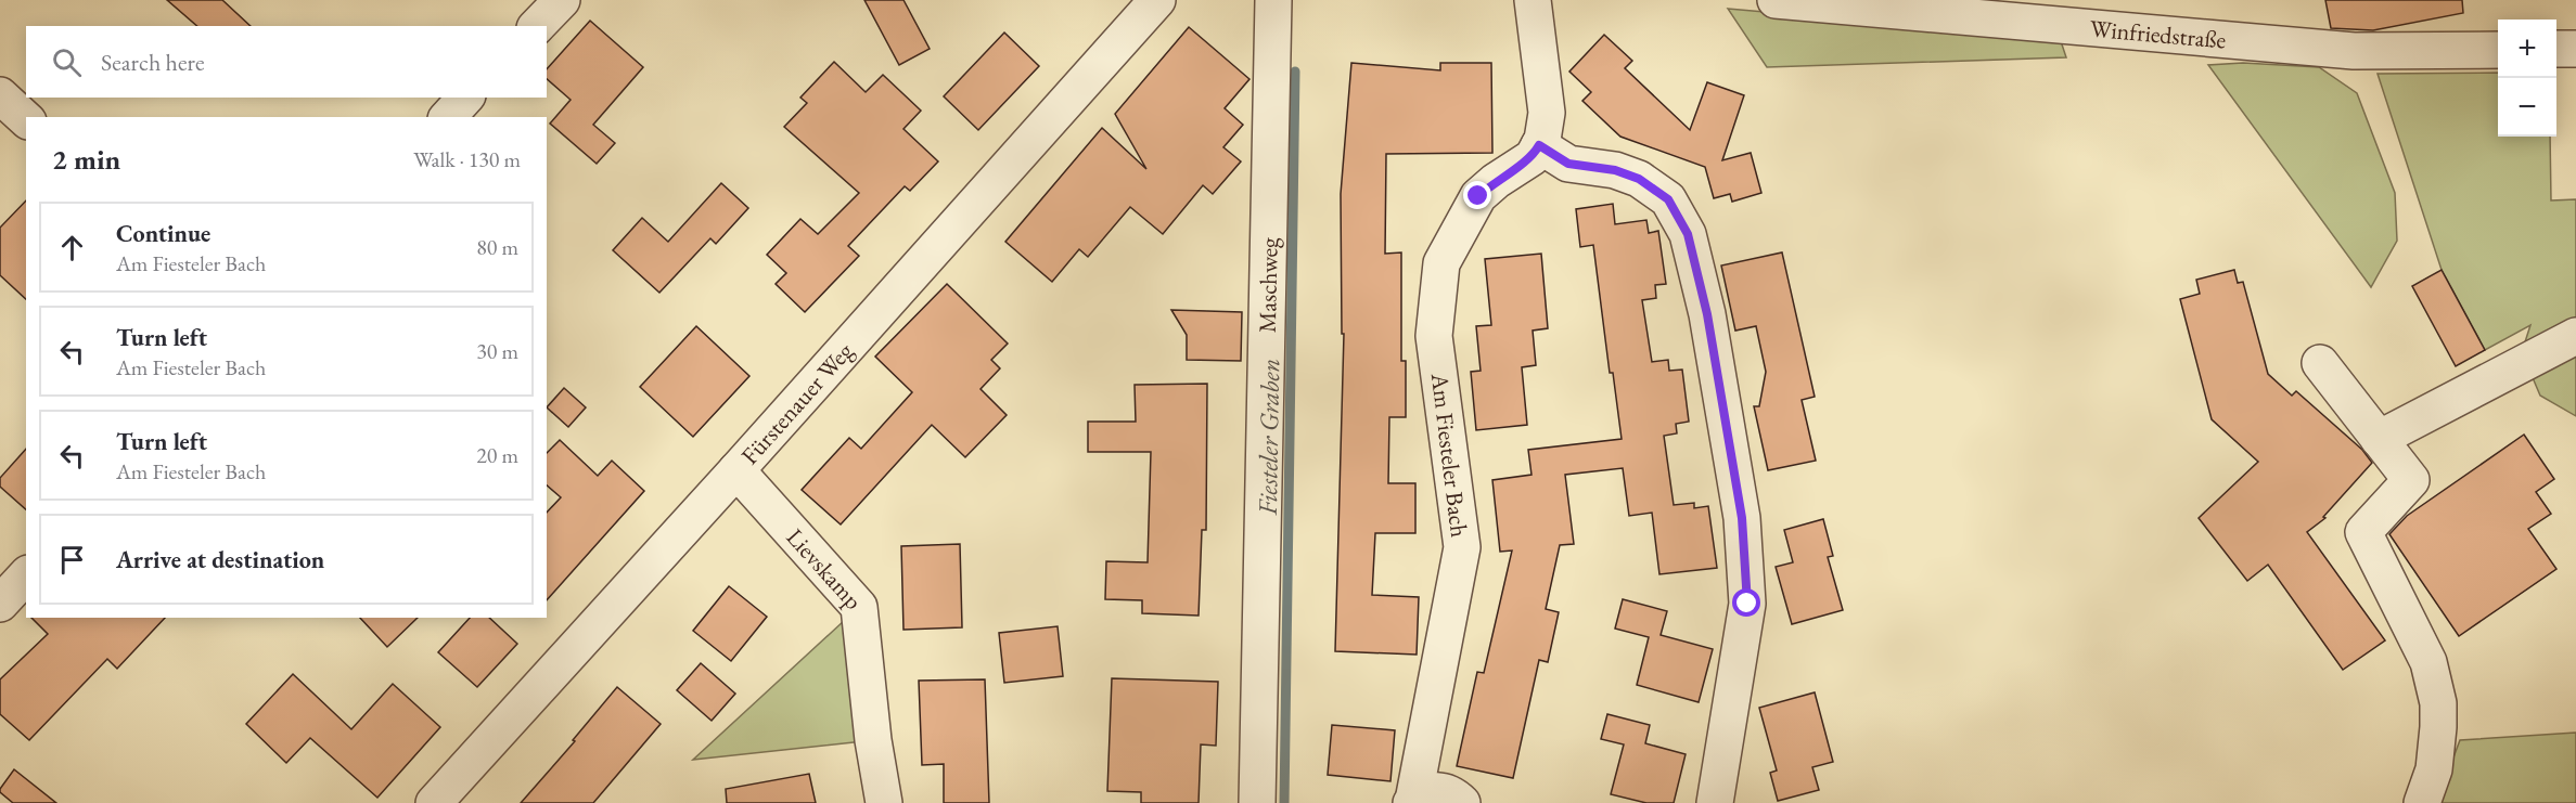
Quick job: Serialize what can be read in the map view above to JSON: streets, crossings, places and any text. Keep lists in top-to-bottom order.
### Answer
{
  "streets": {
    "street": [
      "Winfriedstraße",
      "Maschweg",
      "Fürstenauer Weg",
      "Am Fiesteler Bach",
      "Lievskamp"
    ]
  },
  "crossings": [
    ["Fürstenauer Weg", "Lievskamp"]
  ],
  "water": ["Fiesteler Graben"],
  "page": {
    "map_buttons": ["+", "−"],
    "search": "Search here",
    "heading": ["2 min", "Walk · 130 m"],
    "list": [
      ["Continue", "Am Fiesteler Bach", "80 m"],
      ["Turn left", "Am Fiesteler Bach", "30 m"],
      ["Turn left", "Am Fiesteler Bach", "20 m"],
      "Arrive at destination"
    ]
  }
}
